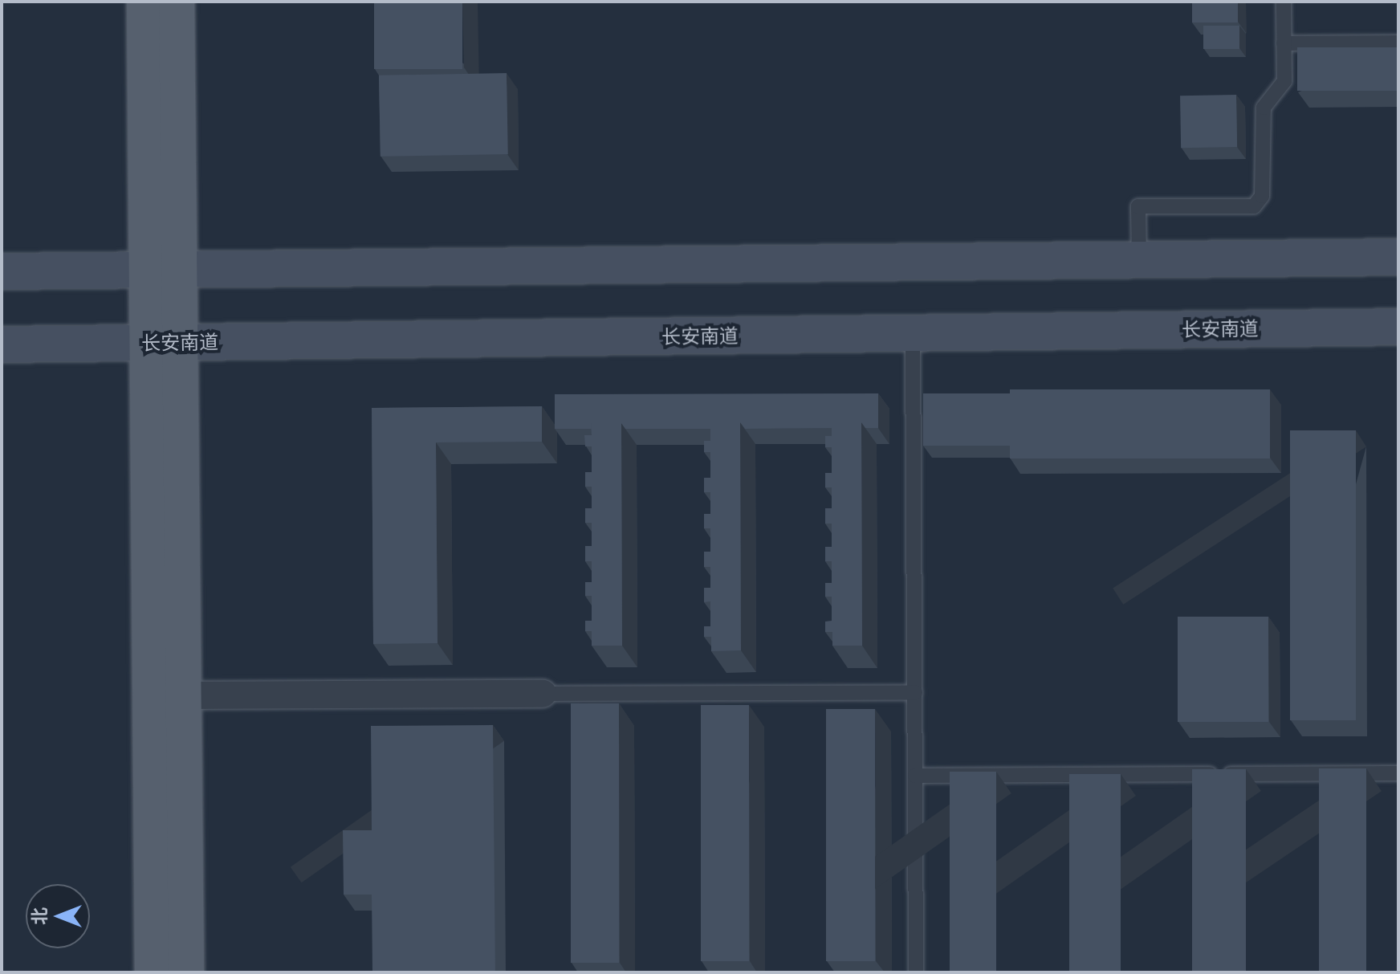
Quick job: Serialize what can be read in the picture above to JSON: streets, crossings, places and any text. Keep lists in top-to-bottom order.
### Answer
{
  "streets": {
    "main road": ["长安南道"]
  },
  "north": "left"
}
